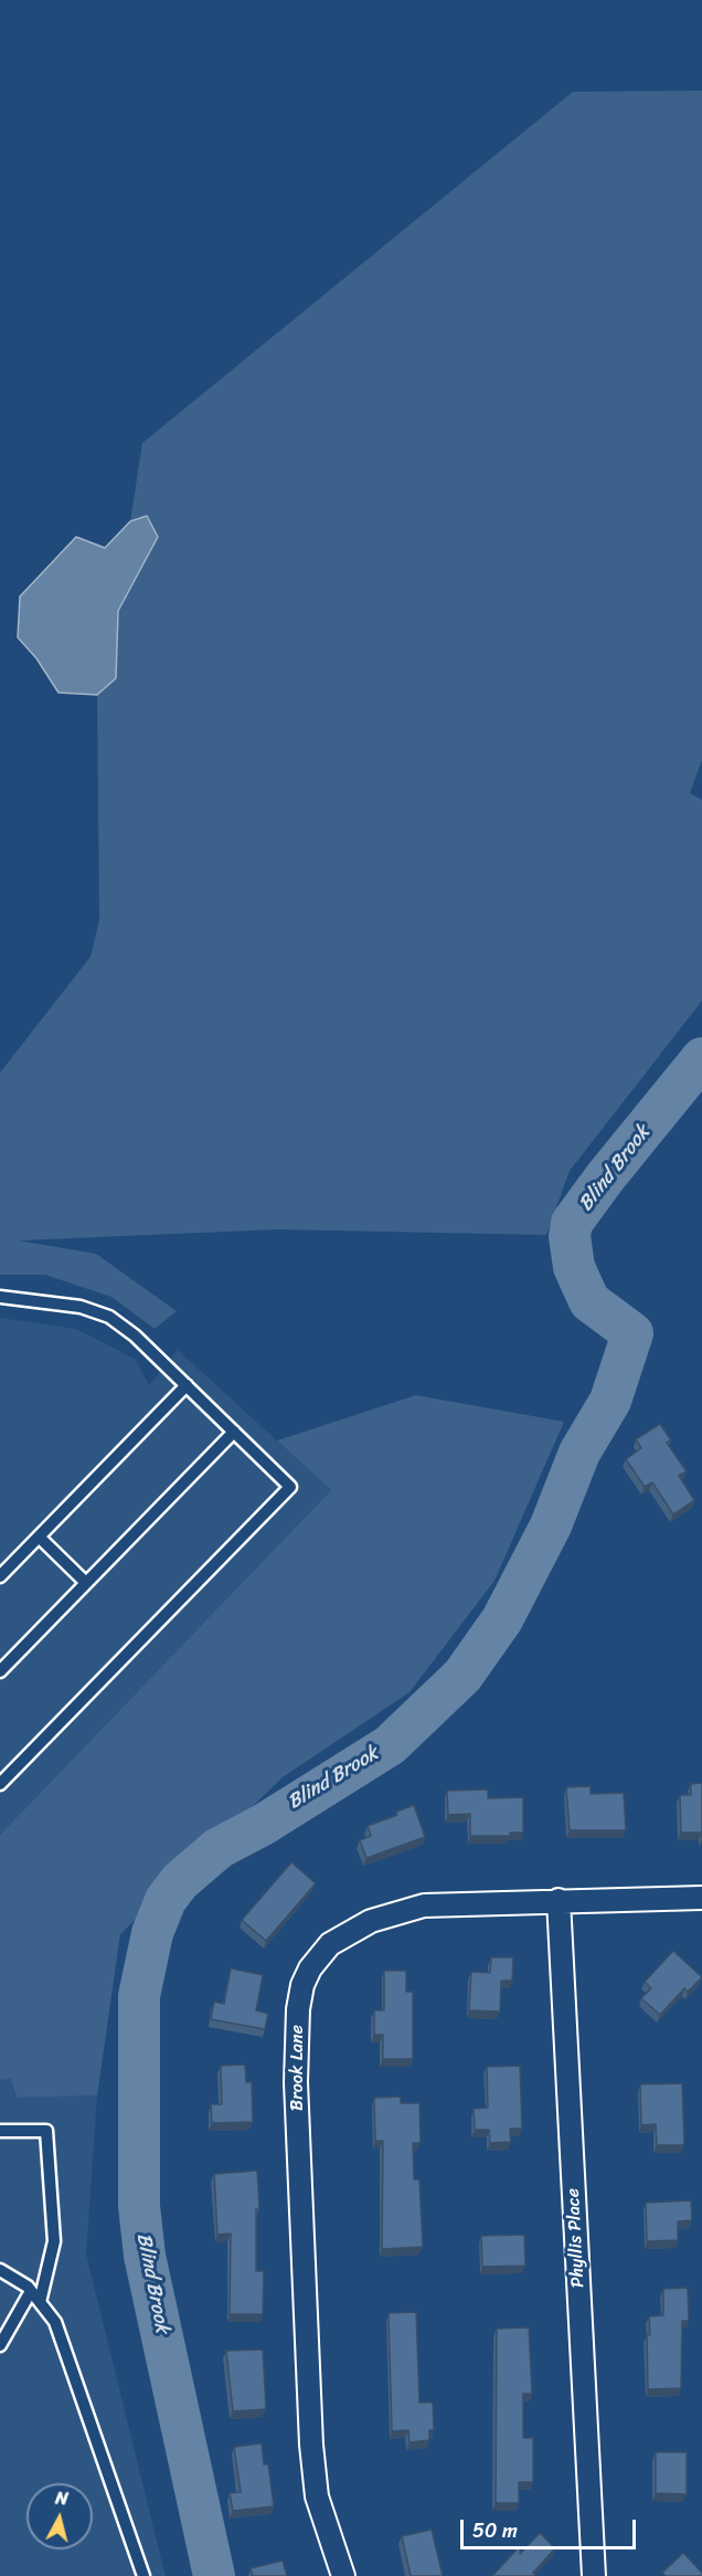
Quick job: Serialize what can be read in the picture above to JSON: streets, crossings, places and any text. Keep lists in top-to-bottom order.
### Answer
{
  "streets": {
    "street": ["Brook Lane", "Phyllis Place"]
  },
  "crossings": [
    ["Brook Lane", "Phyllis Place"]
  ],
  "water": ["Blind Brook"],
  "scale_bar": "50 m",
  "north": "top"
}
